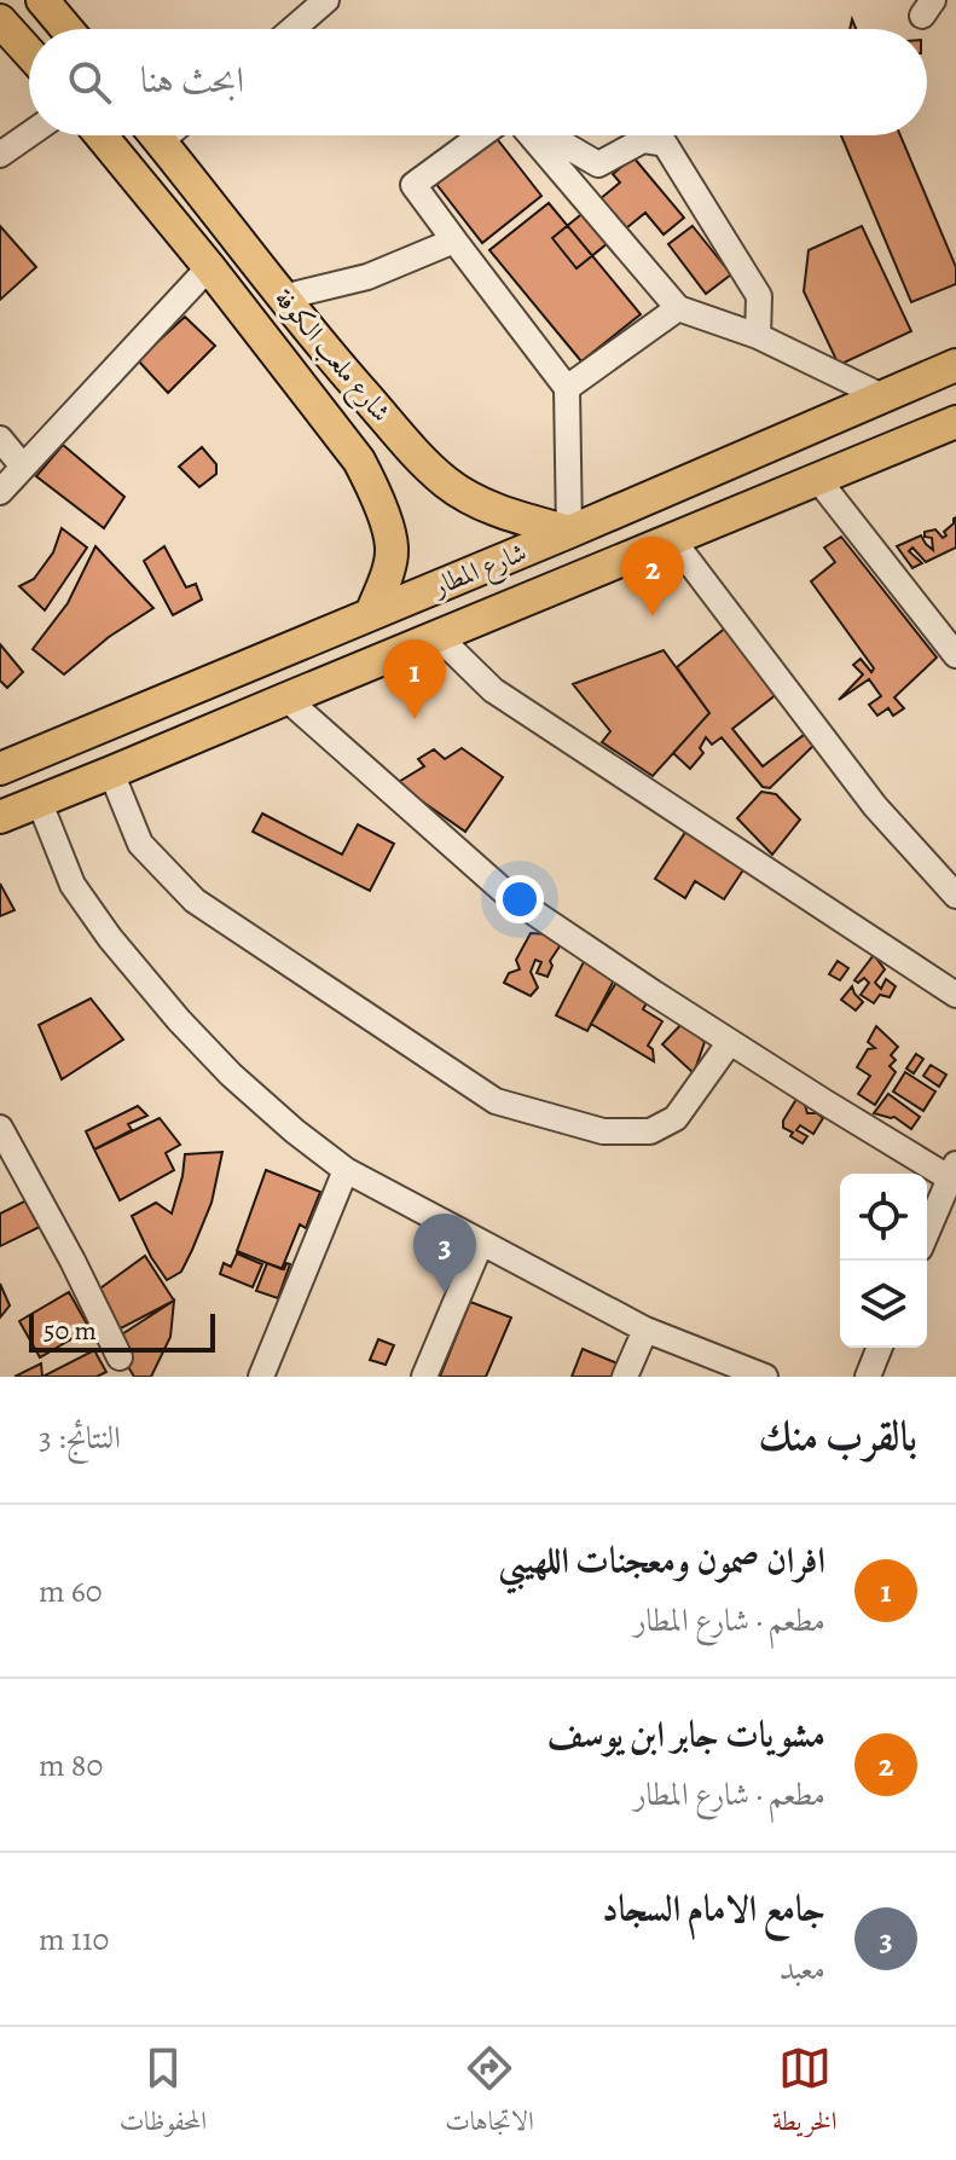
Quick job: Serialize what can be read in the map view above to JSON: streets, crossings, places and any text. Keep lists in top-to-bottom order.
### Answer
{
  "streets": {
    "main road": ["شارع ملعب الكوفة", "شارع المطار"]
  },
  "crossings": [
    ["شارع ملعب الكوفة", "شارع المطار"]
  ],
  "scale_bar": "50 m",
  "page": {
    "search": "ابحث هنا",
    "pins": ["2", "1", "3"],
    "scale": "50 m",
    "heading": ["بالقرب منك", "النتائج: 3"],
    "list": [
      {
        "mark": "1",
        "name": "افران صمون ومعجنات اللهيبي",
        "note": "مطعم · شارع المطار",
        "value": "60 m"
      },
      {
        "mark": "2",
        "name": "مشويات جابر ابن يوسف",
        "note": "مطعم · شارع المطار",
        "value": "80 m"
      },
      {
        "mark": "3",
        "name": "جامع الامام السجاد",
        "note": "معبد",
        "value": "110 m"
      }
    ],
    "nav": ["الخريطة", "الاتجاهات", "المحفوظات"]
  }
}
